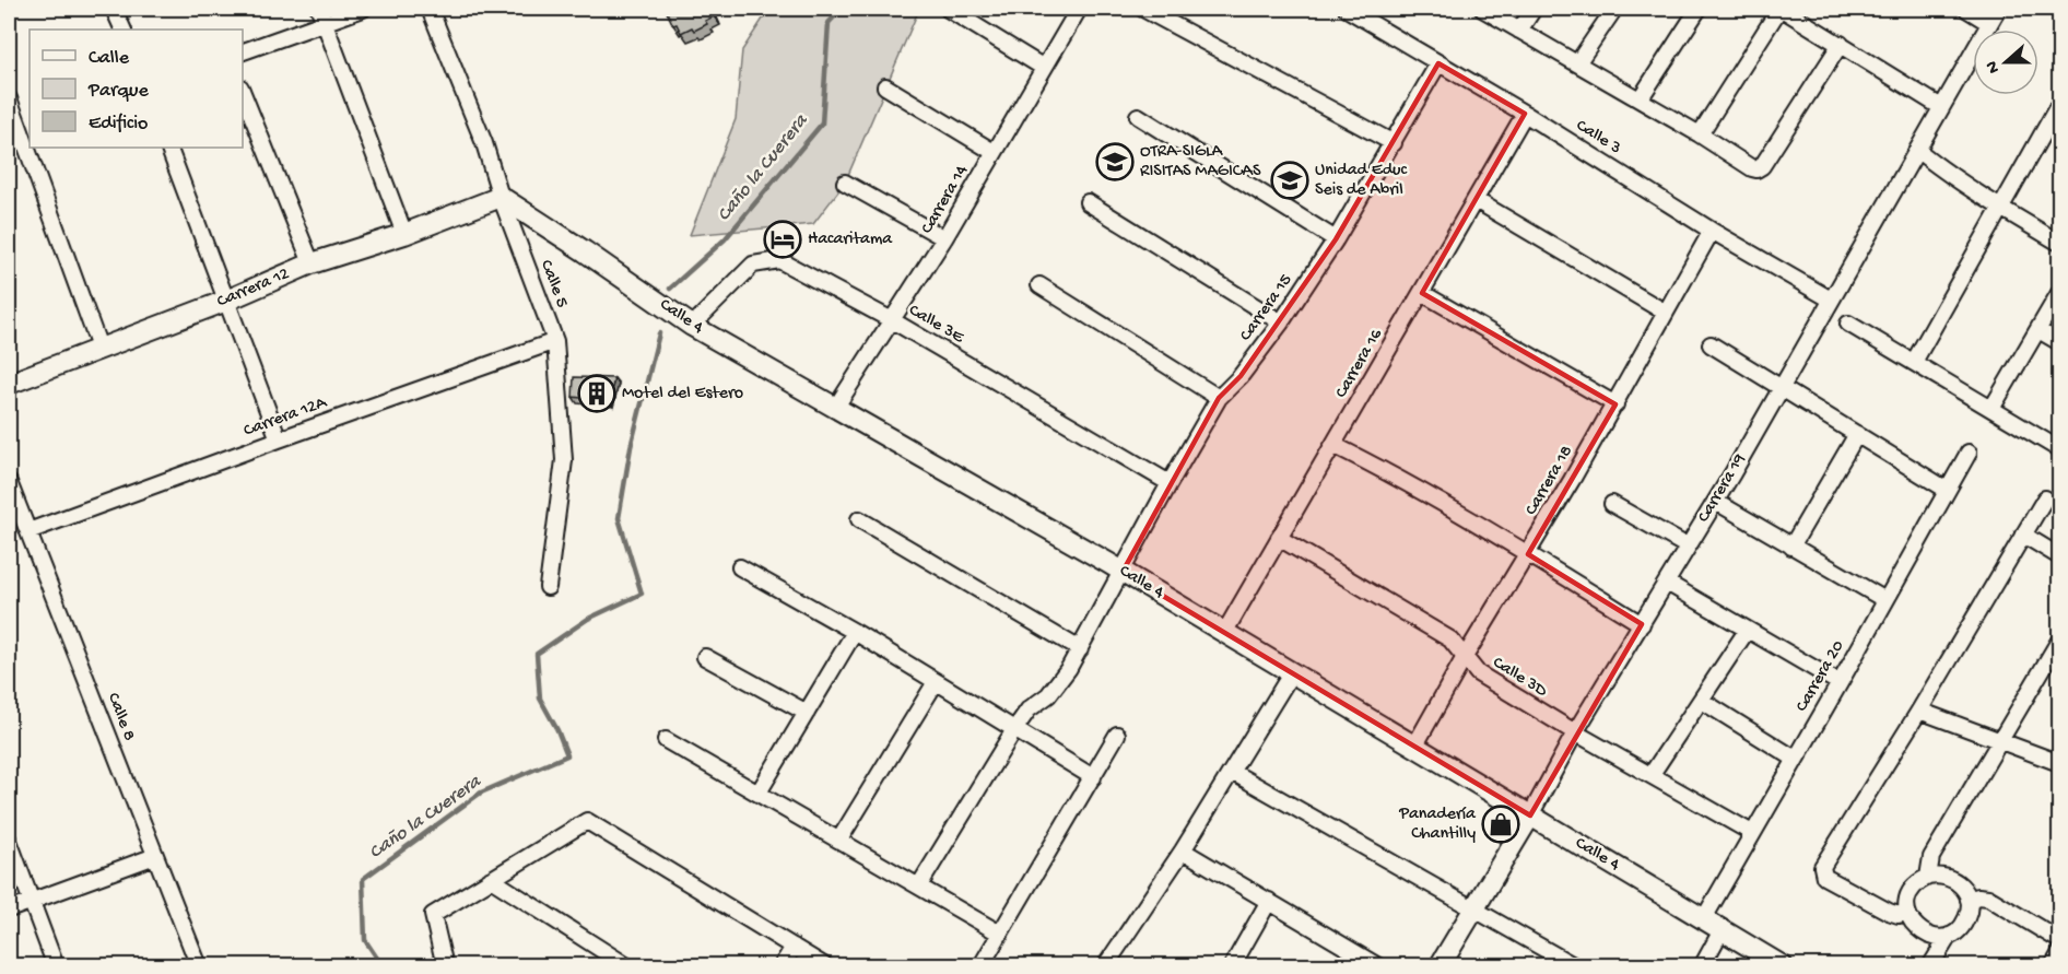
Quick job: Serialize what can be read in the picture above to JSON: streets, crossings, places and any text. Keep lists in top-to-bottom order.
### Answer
{
  "streets": {
    "street": [
      "Calle 3",
      "Carrera 14",
      "Calle 5",
      "Carrera 12",
      "Carrera 15",
      "Calle 4",
      "Calle 3E",
      "Carrera 16",
      "Carrera 12A",
      "Carrera 18",
      "Carrera 19",
      "Carrera 20",
      "Calle 3D",
      "Calle 8"
    ]
  },
  "crossings": [
    ["Calle 3", "Carrera 15"],
    ["Calle 3", "Carrera 16"],
    ["Calle 3", "Carrera 18"],
    ["Calle 3", "Carrera 19"],
    ["Carrera 14", "Calle 4"],
    ["Carrera 14", "Calle 3E"],
    ["Calle 5", "Carrera 12"],
    ["Calle 5", "Calle 4"],
    ["Calle 5", "Carrera 12A"],
    ["Carrera 12", "Calle 4"],
    ["Carrera 15", "Calle 4"],
    ["Carrera 15", "Calle 3E"],
    ["Calle 4", "Calle 3E"],
    ["Calle 4", "Carrera 16"],
    ["Calle 4", "Carrera 18"],
    ["Calle 4", "Carrera 19"],
    ["Calle 4", "Carrera 20"],
    ["Carrera 16", "Calle 3D"],
    ["Carrera 12A", "Calle 8"],
    ["Carrera 18", "Calle 3D"],
    ["Carrera 19", "Calle 3D"],
    ["Carrera 20", "Calle 3D"]
  ],
  "water": ["Caño la Cuerera"],
  "places": {
    "school or university": ["OTRA-SIGLA RISITAS MAGICAS", "Unidad Educ Seis de Abril"],
    "hotel": ["Hacaritama"],
    "building": ["Motel del Estero"],
    "shop": ["Panadería Chantilly"]
  },
  "legend": ["Calle", "Parque", "Edificio"],
  "north": "left"
}
